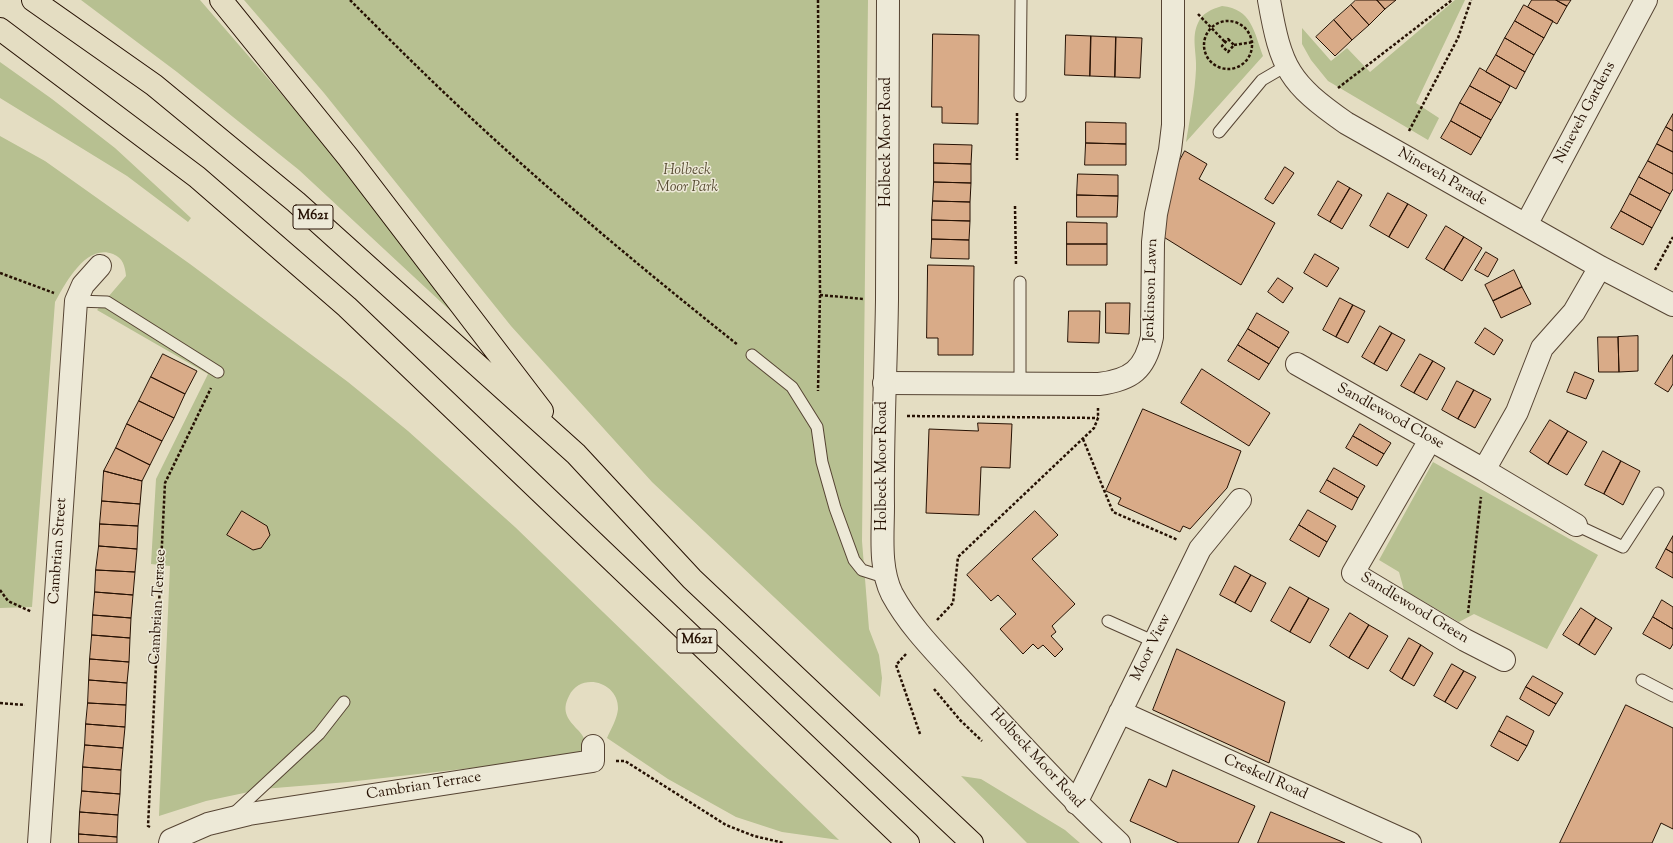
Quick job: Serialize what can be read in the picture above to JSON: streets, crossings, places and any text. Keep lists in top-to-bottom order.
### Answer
{
  "streets": {
    "highway": ["M621"],
    "street": [
      "Nineveh Gardens",
      "Holbeck Moor Road",
      "Nineveh Parade",
      "Jenkinson Lawn",
      "Sandlewood Close",
      "Cambrian Street",
      "Cambrian Terrace",
      "Sandlewood Green",
      "Moor View",
      "Creskell Road"
    ]
  },
  "crossings": [
    ["Nineveh Gardens", "Nineveh Parade"],
    ["Holbeck Moor Road", "Jenkinson Lawn"],
    ["Holbeck Moor Road", "Moor View"],
    ["Sandlewood Close", "Sandlewood Green"],
    ["Moor View", "Creskell Road"]
  ],
  "parks": ["Holbeck Moor Park"]
}
